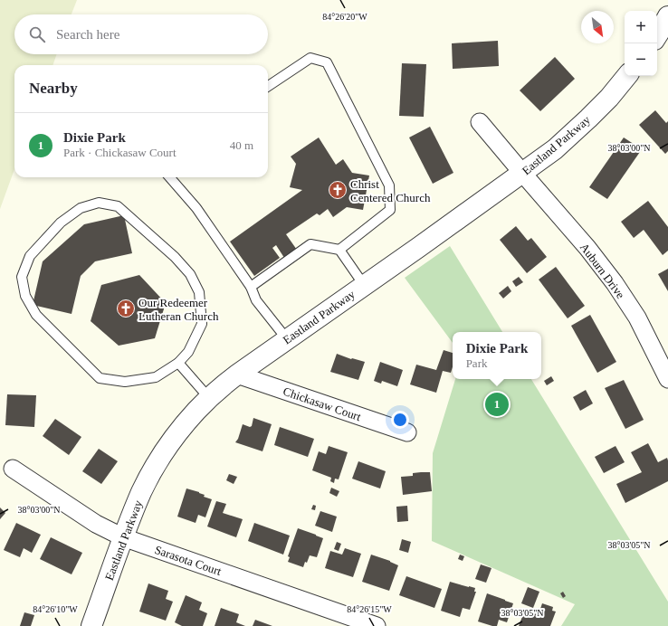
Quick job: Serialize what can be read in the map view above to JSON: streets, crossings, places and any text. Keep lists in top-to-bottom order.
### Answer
{
  "streets": {
    "street": [
      "Eastland Parkway",
      "Auburn Drive",
      "Chickasaw Court",
      "Sarasota Court"
    ]
  },
  "crossings": [
    ["Eastland Parkway", "Auburn Drive"],
    ["Eastland Parkway", "Chickasaw Court"],
    ["Eastland Parkway", "Sarasota Court"]
  ],
  "places": {
    "church": ["Christ Centered Church", "Our Redeemer Lutheran Church"]
  },
  "north": "bottom right",
  "page": {
    "map_buttons": ["+", "−"],
    "search": "Search here",
    "heading": "Nearby",
    "list": [
      {
        "mark": "1",
        "name": "Dixie Park",
        "note": "Park · Chickasaw Court",
        "value": "40 m"
      }
    ],
    "popup": ["Dixie Park", "Park"],
    "pins": "1"
  },
  "coordinates": [
    "84°26'20\"W",
    "38°03'00\"N",
    "38°03'05\"N",
    "84°26'10\"W",
    "84°26'15\"W"
  ]
}
